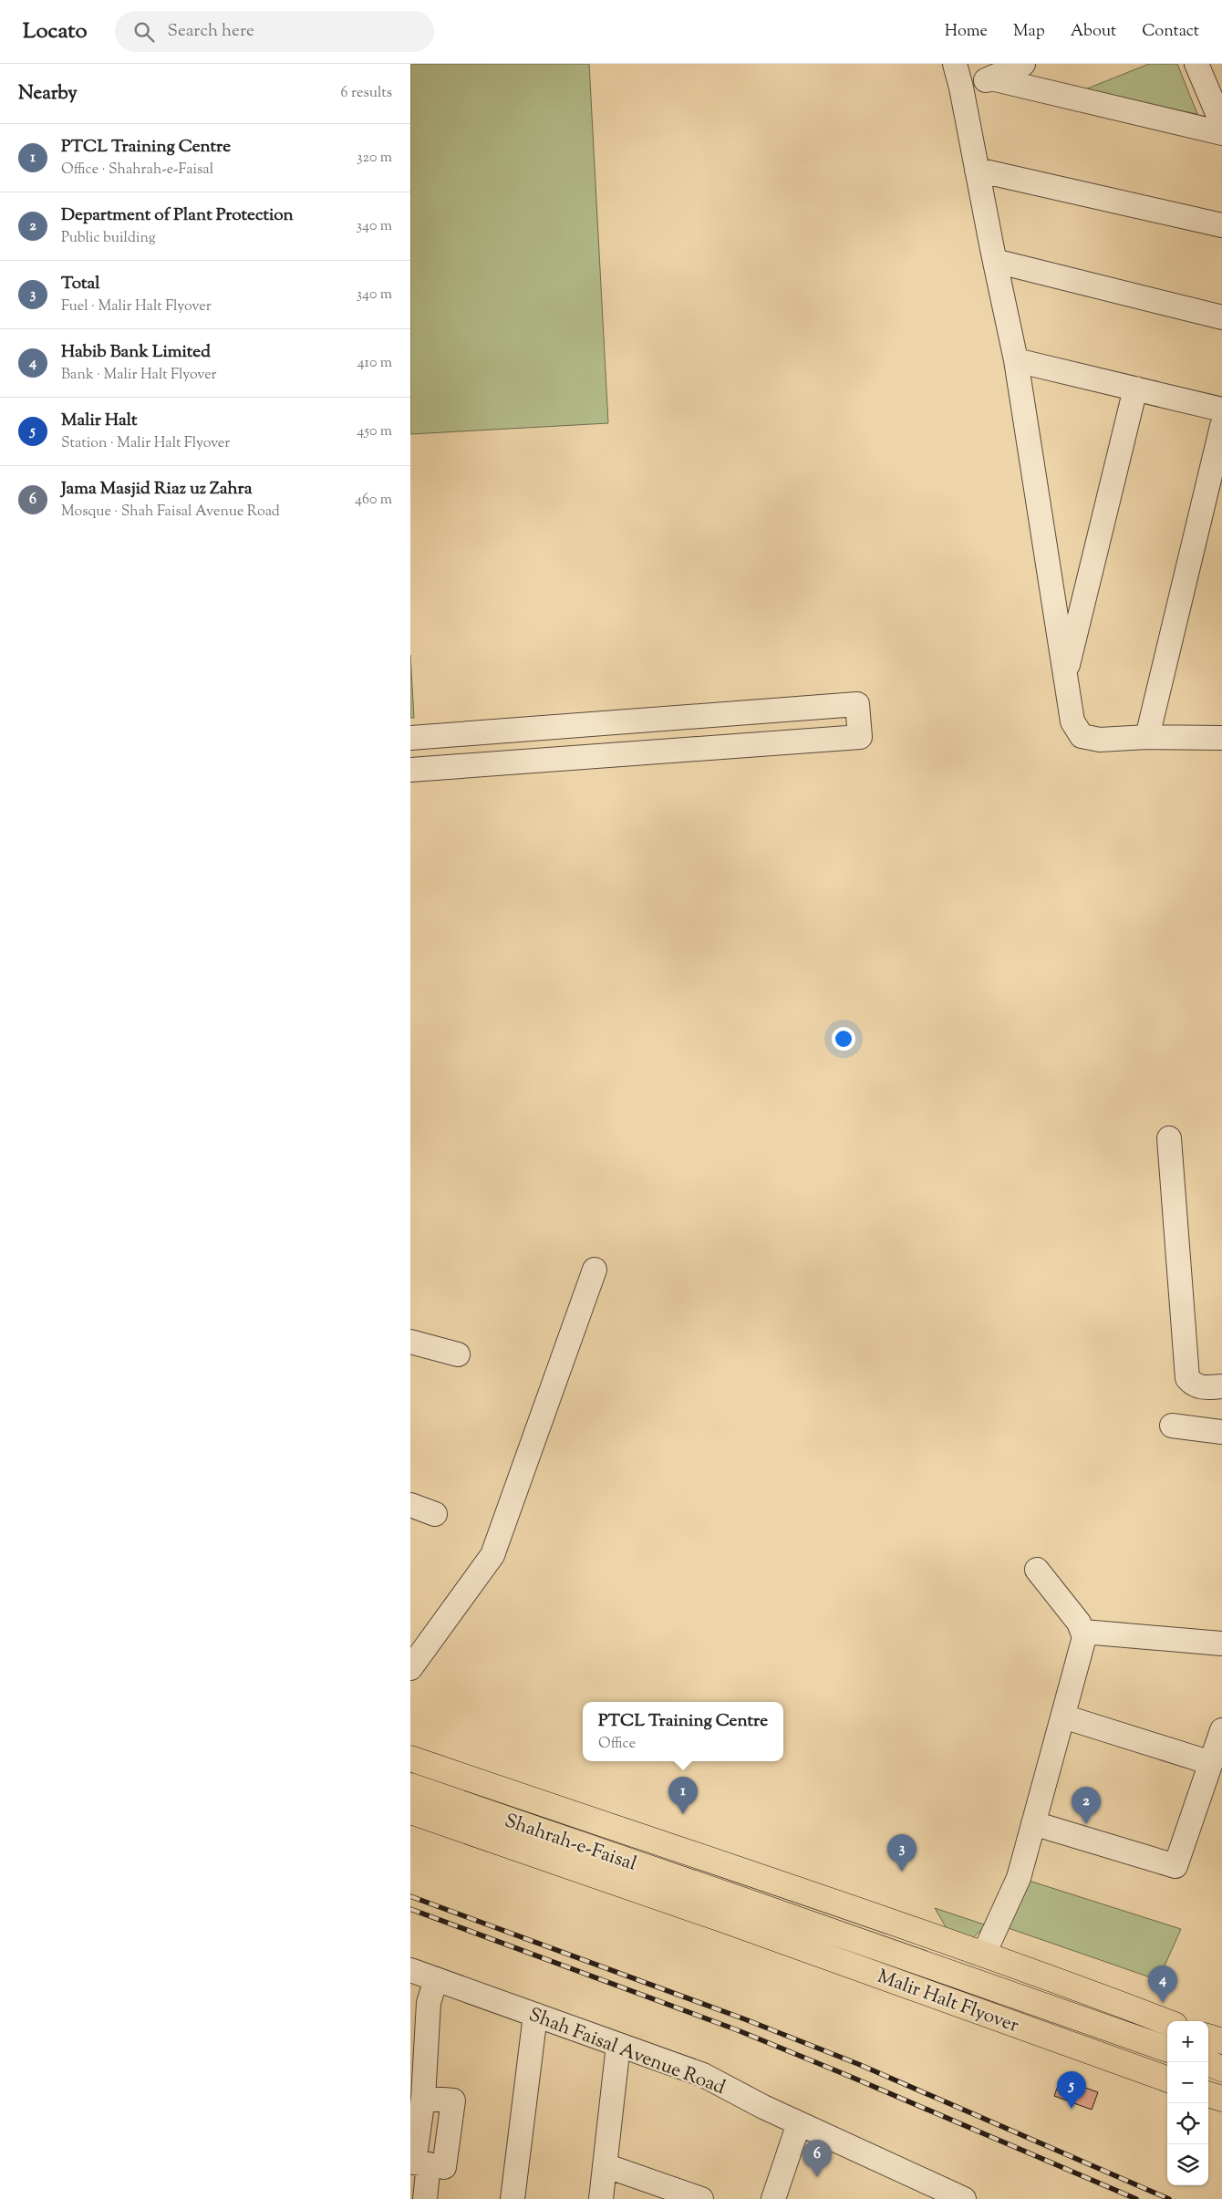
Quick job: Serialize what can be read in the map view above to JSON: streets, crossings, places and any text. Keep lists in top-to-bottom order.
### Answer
{
  "streets": {
    "highway": ["Shahrah-e-Faisal", "Malir Halt Flyover"],
    "street": ["Shah Faisal Avenue Road"]
  },
  "crossings": [
    ["Shahrah-e-Faisal", "Malir Halt Flyover"]
  ],
  "page": {
    "header": "Locato",
    "search": "Search here",
    "nav": [
      "Home",
      "Map",
      "About",
      "Contact"
    ],
    "heading": ["Nearby", "6 results"],
    "list": [
      {
        "mark": "1",
        "name": "PTCL Training Centre",
        "note": "Office · Shahrah-e-Faisal",
        "value": "320 m"
      },
      {
        "mark": "2",
        "name": "Department of Plant Protection",
        "note": "Public building",
        "value": "340 m"
      },
      {
        "mark": "3",
        "name": "Total",
        "note": "Fuel · Malir Halt Flyover",
        "value": "340 m"
      },
      {
        "mark": "4",
        "name": "Habib Bank Limited",
        "note": "Bank · Malir Halt Flyover",
        "value": "410 m"
      },
      {
        "mark": "5",
        "name": "Malir Halt",
        "note": "Station · Malir Halt Flyover",
        "value": "450 m"
      },
      {
        "mark": "6",
        "name": "Jama Masjid Riaz uz Zahra",
        "note": "Mosque · Shah Faisal Avenue Road",
        "value": "460 m"
      }
    ],
    "popup": ["PTCL Training Centre", "Office"],
    "pins": [
      "1",
      "2",
      "3",
      "4",
      "5",
      "6"
    ],
    "map_buttons": ["+", "−"]
  }
}
